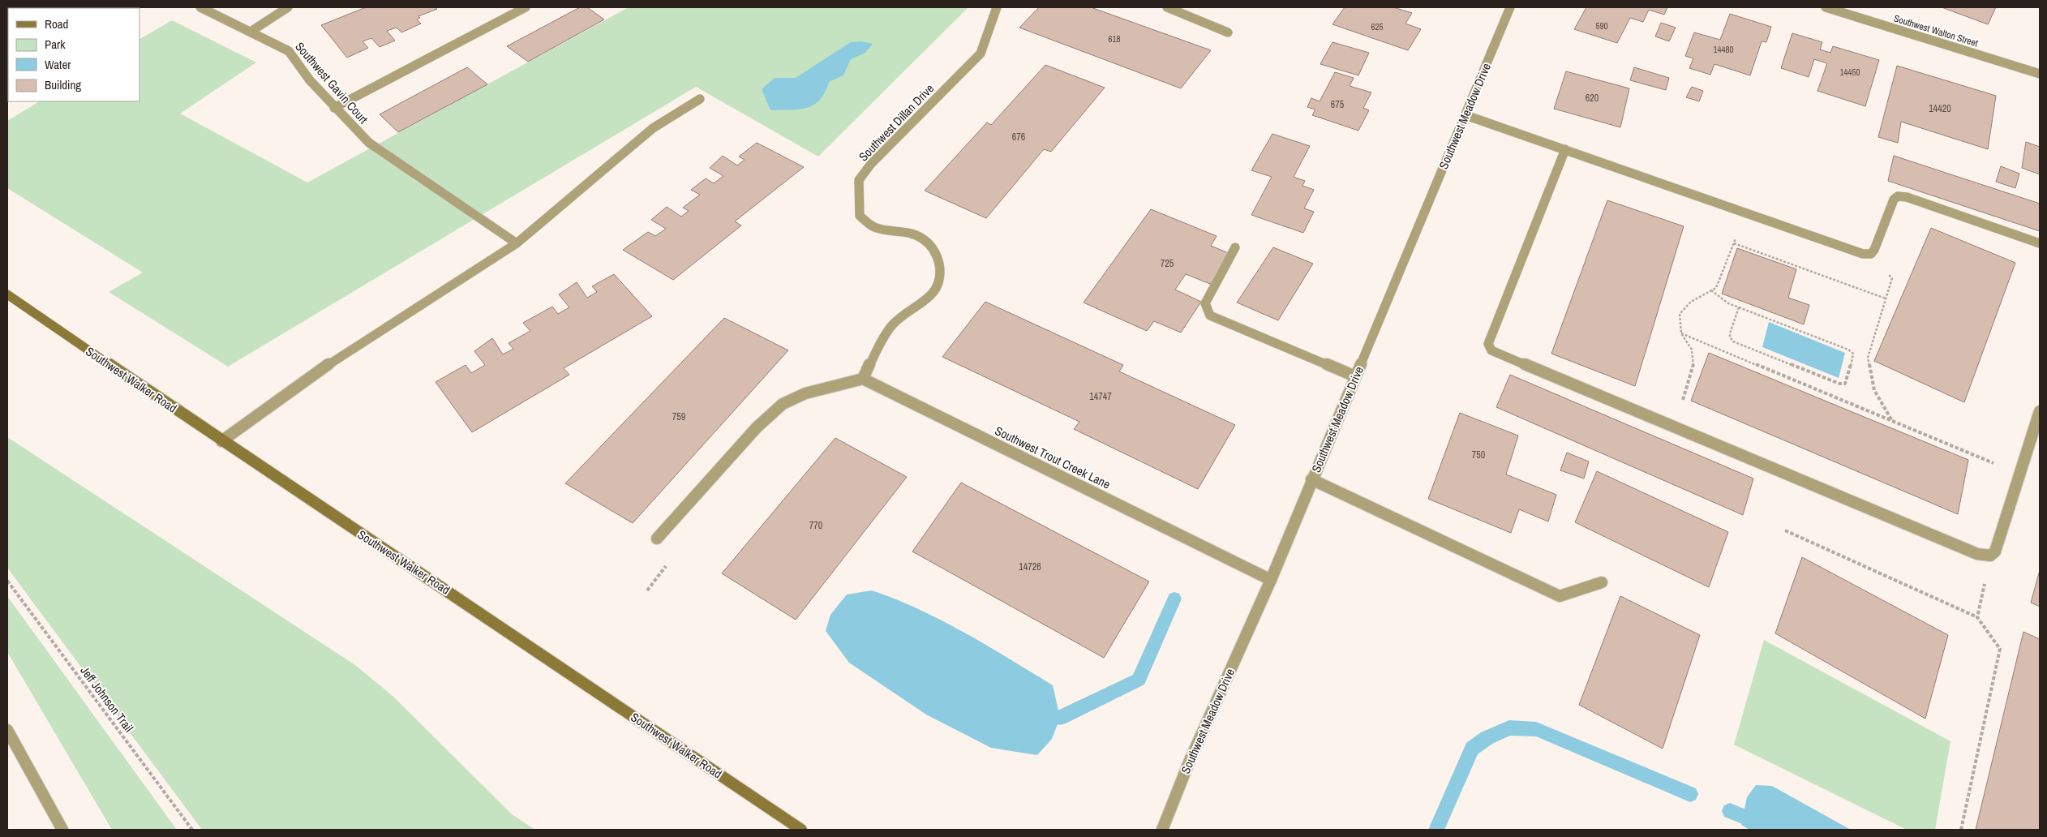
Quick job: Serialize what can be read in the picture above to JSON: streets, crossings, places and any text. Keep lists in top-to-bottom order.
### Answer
{
  "streets": {
    "main road": ["Southwest Walker Road"],
    "street": [
      "Southwest Walton Street",
      "Southwest Gavin Court",
      "Southwest Meadow Drive",
      "Southwest Dillan Drive",
      "Southwest Trout Creek Lane"
    ],
    "path": ["Jeff Johnson Trail"]
  },
  "crossings": [
    ["Southwest Meadow Drive", "Southwest Trout Creek Lane"],
    ["Southwest Dillan Drive", "Southwest Trout Creek Lane"]
  ],
  "house_numbers": [
    "590",
    "625",
    "618",
    "14480",
    "14450",
    "620",
    "675",
    "14420",
    "676",
    "725",
    "14747",
    "759",
    "750",
    "770",
    "14726"
  ],
  "legend": [
    "Road",
    "Park",
    "Water",
    "Building"
  ]
}
